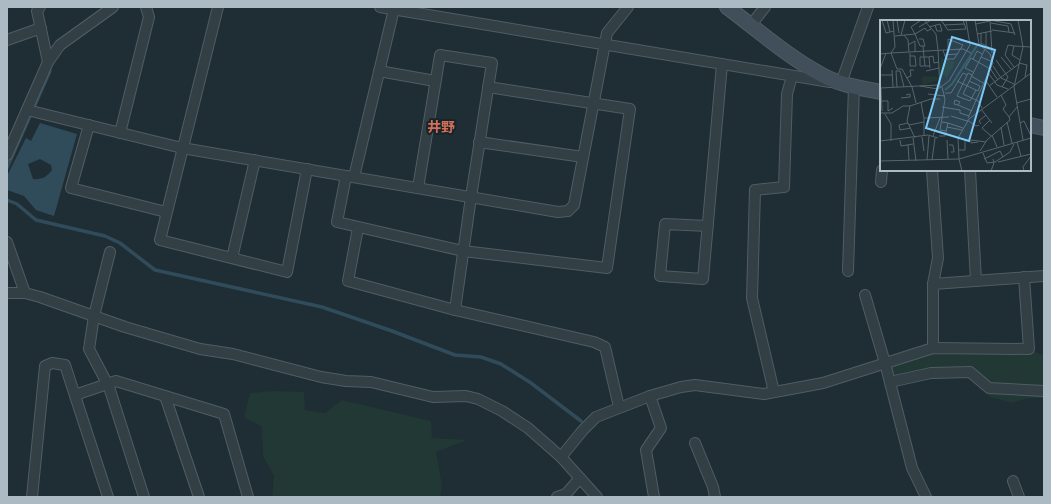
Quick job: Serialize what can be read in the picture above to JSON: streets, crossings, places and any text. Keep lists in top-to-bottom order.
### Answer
{
  "districts": ["井野"]
}
